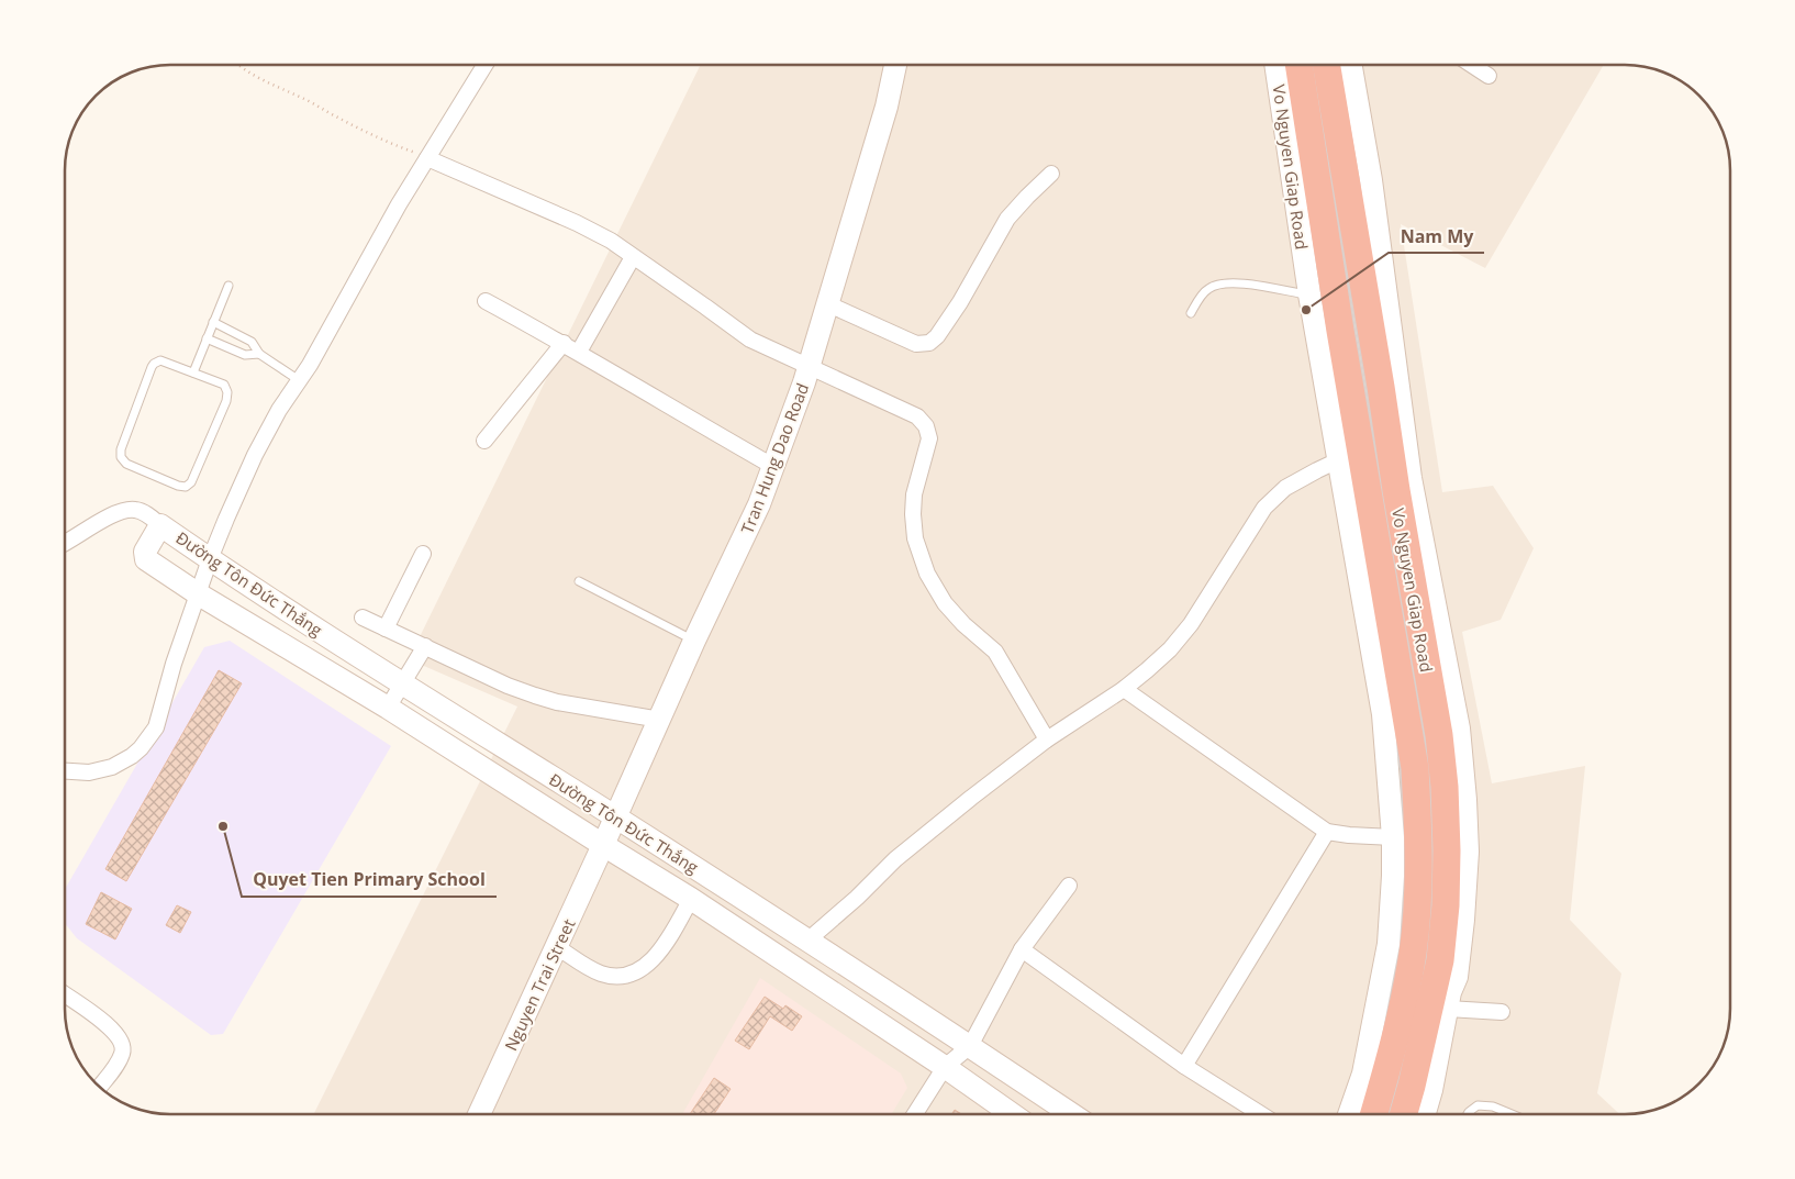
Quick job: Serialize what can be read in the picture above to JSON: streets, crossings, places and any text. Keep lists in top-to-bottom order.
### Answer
{
  "streets": {
    "highway": ["Vo Nguyen Giap Road"],
    "street": ["Tran Hung Dao Road", "Đường Tôn Đức Thắng", "Nguyen Trai Street"]
  },
  "crossings": [
    ["Tran Hung Dao Road", "Đường Tôn Đức Thắng"],
    ["Tran Hung Dao Road", "Nguyen Trai Street"],
    ["Đường Tôn Đức Thắng", "Nguyen Trai Street"]
  ],
  "places": ["Nam My", "Quyet Tien Primary School"]
}
